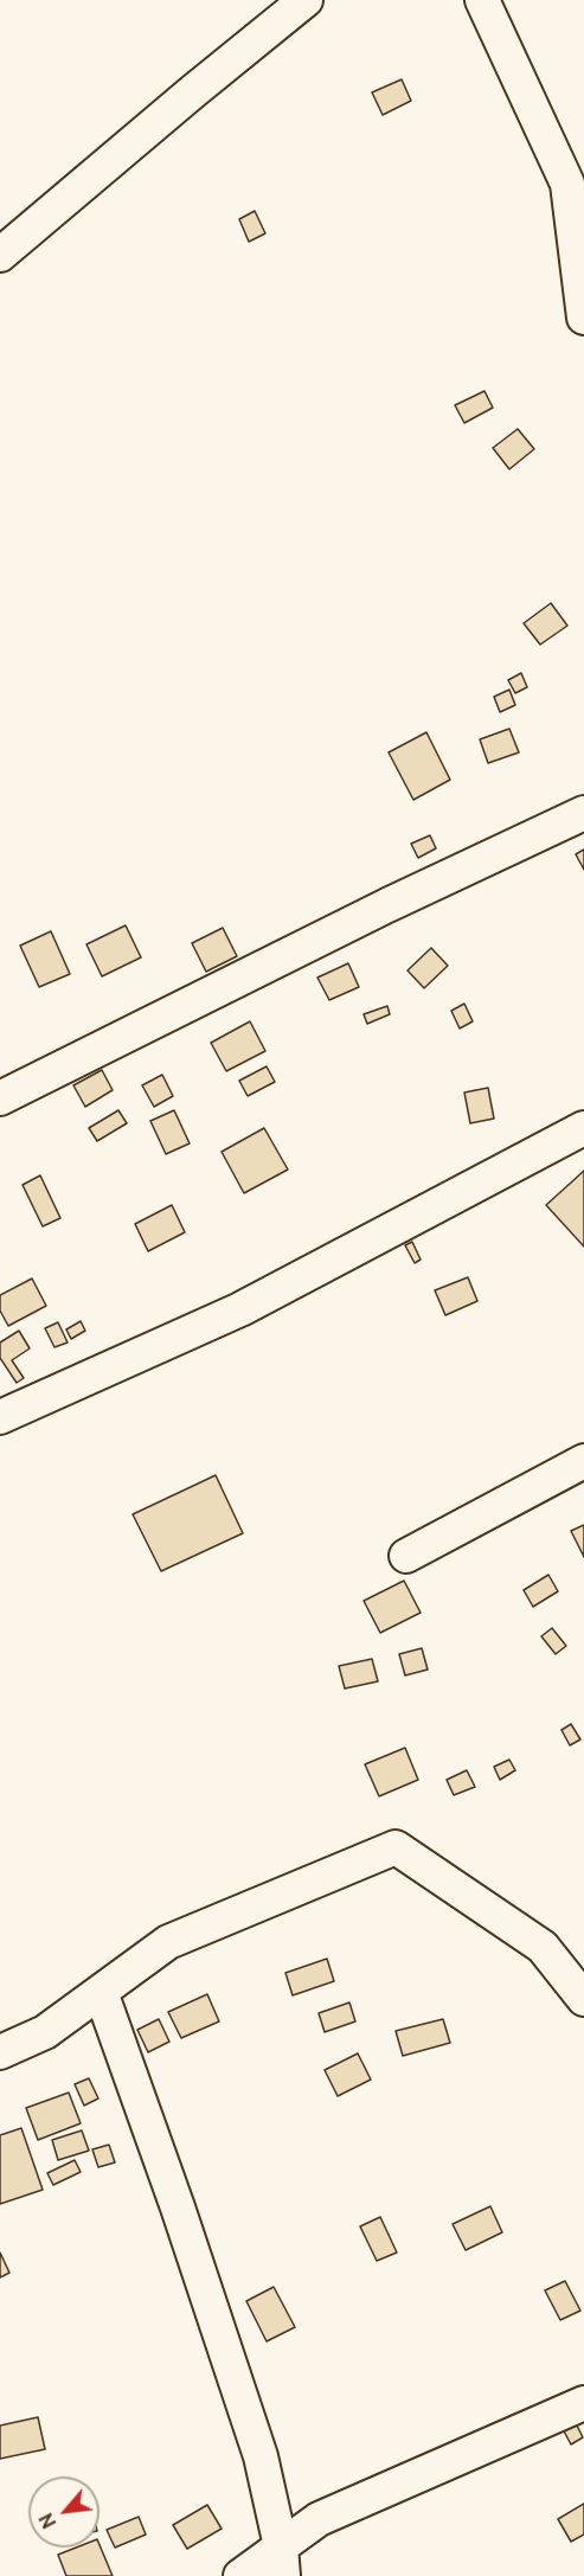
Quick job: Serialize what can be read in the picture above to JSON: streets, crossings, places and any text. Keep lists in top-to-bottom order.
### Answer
{
  "north": "bottom left"
}
